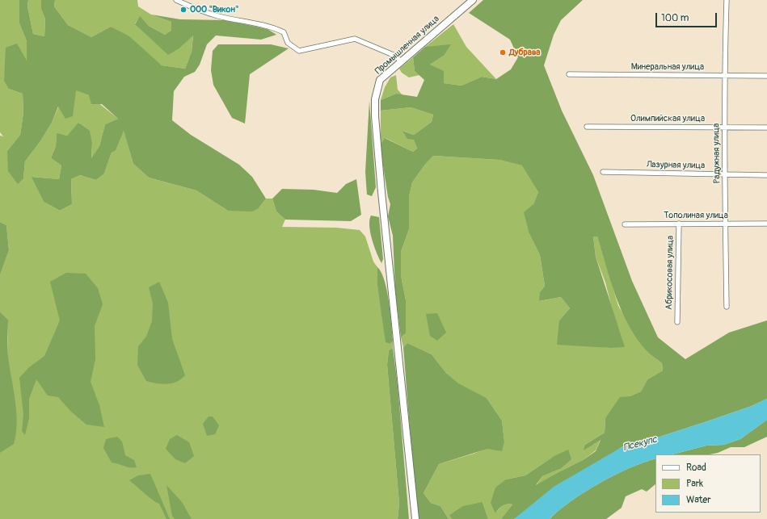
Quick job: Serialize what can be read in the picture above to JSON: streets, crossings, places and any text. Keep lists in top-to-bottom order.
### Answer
{
  "streets": {
    "main road": ["Промышленная улица"],
    "street": [
      "Минеральная улица",
      "Олимпийская улица",
      "Радужная улица",
      "Лазурная улица",
      "Тополиная улица",
      "Абрикосовая улица"
    ]
  },
  "crossings": [
    ["Минеральная улица", "Радужная улица"],
    ["Олимпийская улица", "Радужная улица"],
    ["Радужная улица", "Лазурная улица"],
    ["Радужная улица", "Тополиная улица"],
    ["Тополиная улица", "Абрикосовая улица"]
  ],
  "water": ["Псекупс"],
  "places": ["ООО \"Викон\"", "Дубрава"],
  "legend": ["Road", "Park", "Water"],
  "scale_bar": "100 m"
}
